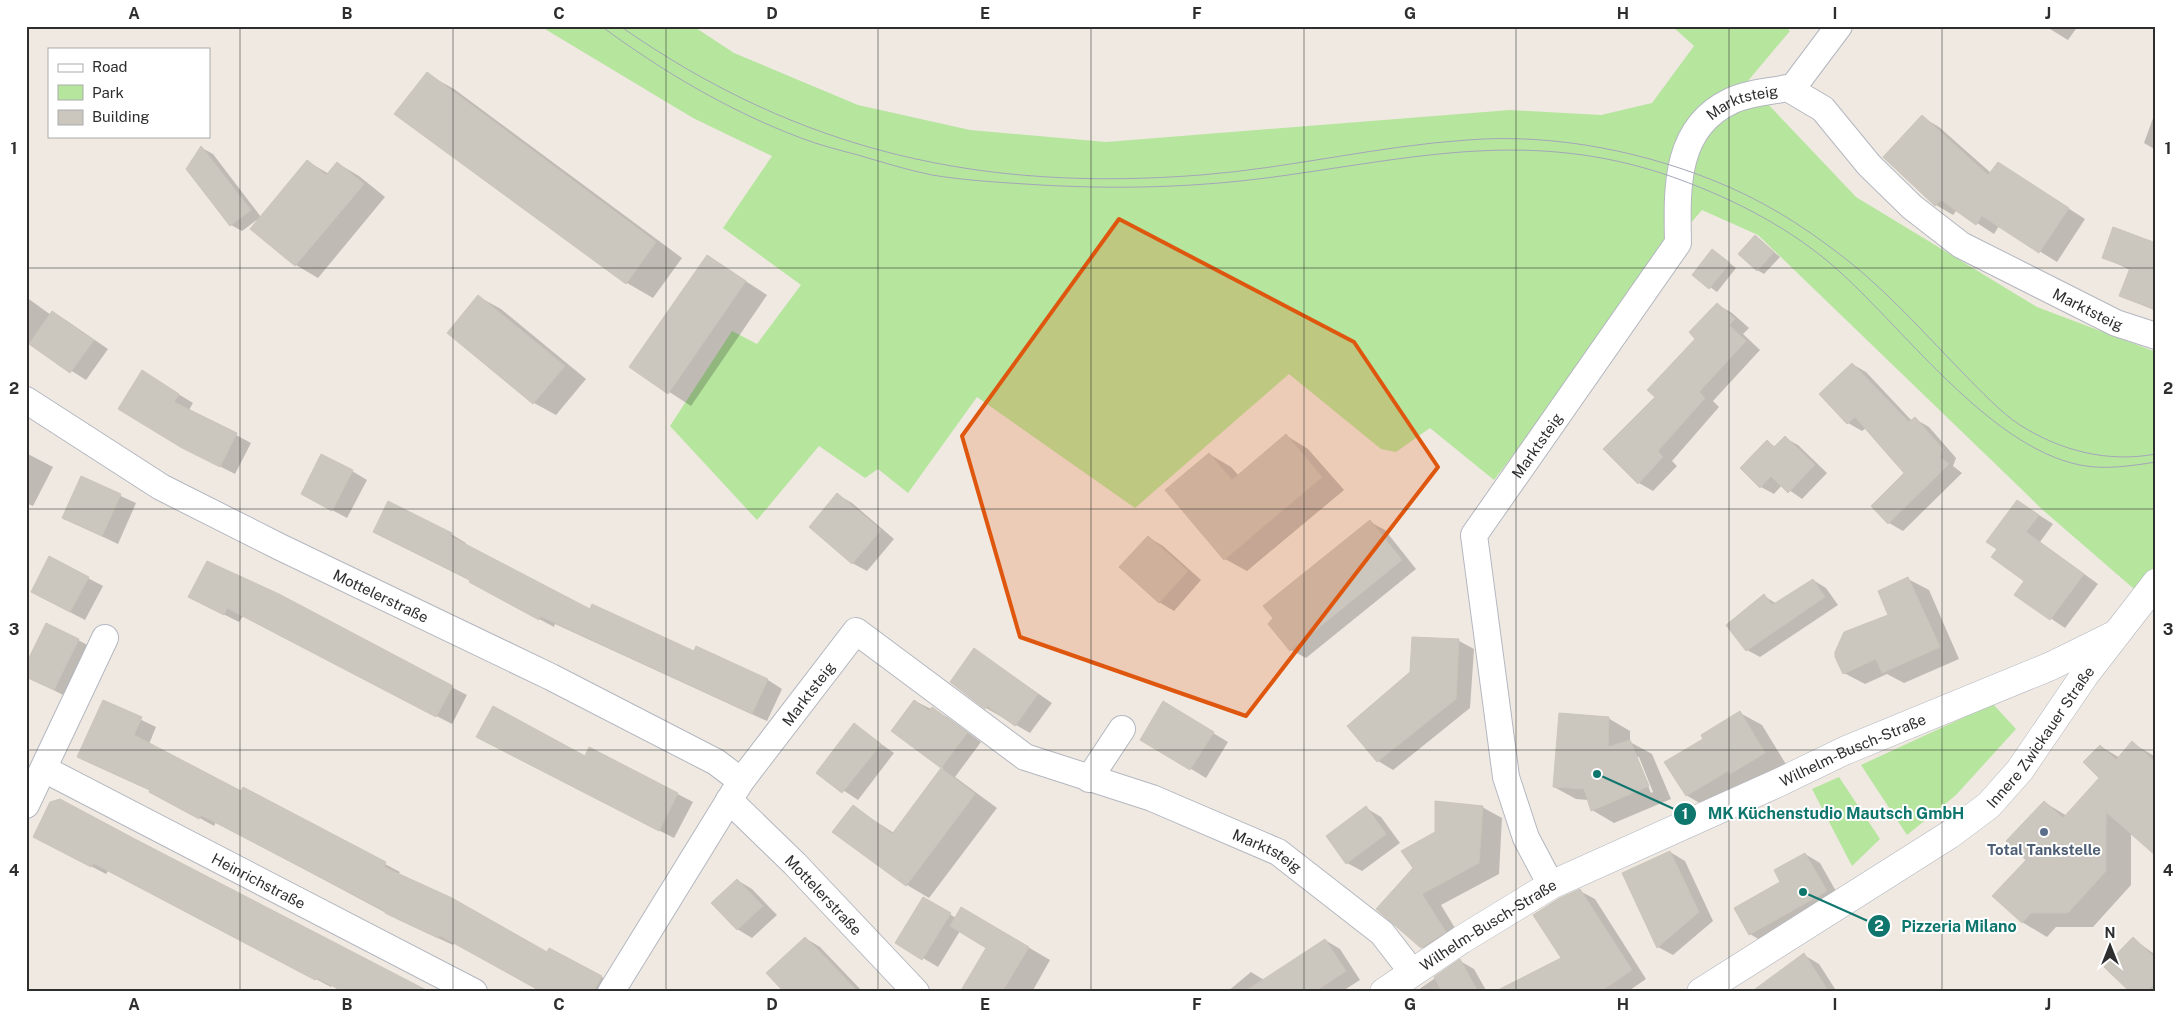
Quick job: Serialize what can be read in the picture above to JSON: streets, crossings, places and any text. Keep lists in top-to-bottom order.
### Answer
{
  "streets": {
    "main road": ["Innere Zwickauer Straße", "Wilhelm-Busch-Straße"],
    "street": ["Marktsteig", "Mottelerstraße", "Heinrichstraße"]
  },
  "crossings": [
    ["Marktsteig", "Mottelerstraße"],
    ["Marktsteig", "Wilhelm-Busch-Straße"],
    ["Innere Zwickauer Straße", "Wilhelm-Busch-Straße"]
  ],
  "places": ["MK Küchenstudio Mautsch GmbH", "Total Tankstelle", "Pizzeria Milano"],
  "legend": ["Road", "Park", "Building"],
  "north": "top",
  "grid": {
    "columns": [
      "A",
      "B",
      "C",
      "D",
      "E",
      "F",
      "G",
      "H",
      "I",
      "J"
    ],
    "rows": [
      "1",
      "2",
      "3",
      "4"
    ]
  }
}
